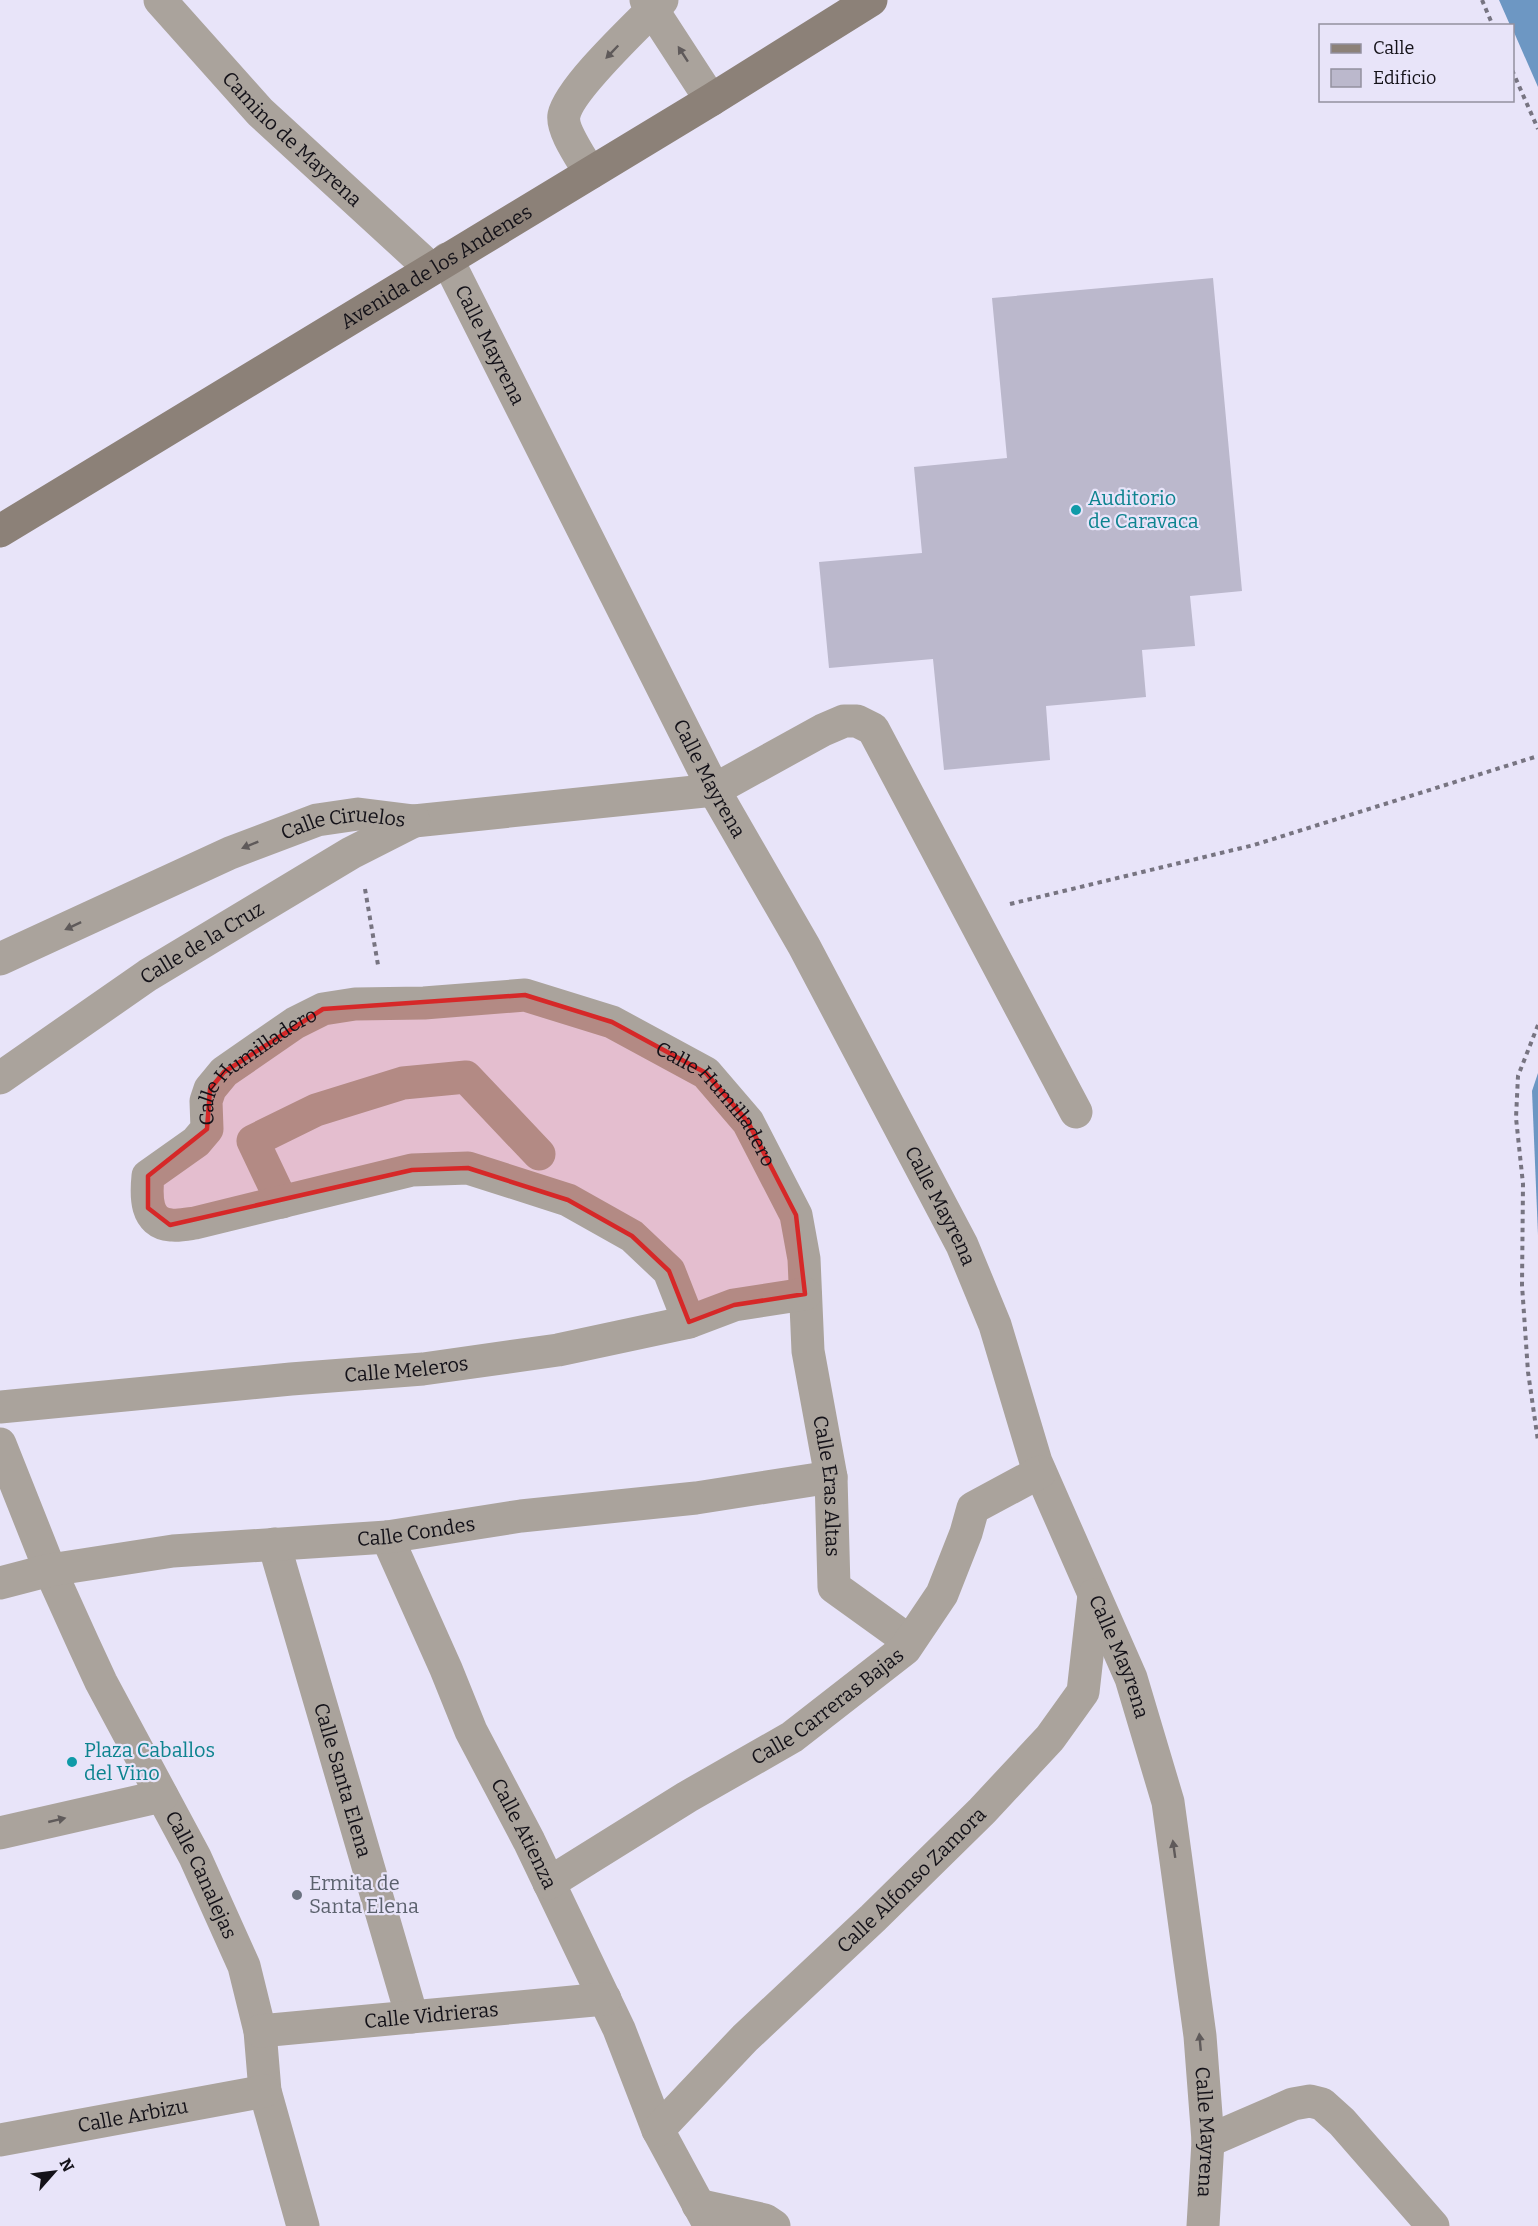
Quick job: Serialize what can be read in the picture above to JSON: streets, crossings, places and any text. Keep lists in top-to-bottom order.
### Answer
{
  "streets": {
    "main road": ["Avenida de los Andenes"],
    "street": [
      "Camino de Mayrena",
      "Calle Mayrena",
      "Calle Ciruelos",
      "Calle de la Cruz",
      "Calle Humilladero",
      "Calle Meleros",
      "Calle Eras Altas",
      "Calle Condes",
      "Calle Carreras Bajas",
      "Calle Santa Elena",
      "Calle Atienza",
      "Calle Canalejas",
      "Calle Alfonso Zamora",
      "Calle Vidrieras",
      "Calle Arbizu"
    ]
  },
  "crossings": [
    ["Camino de Mayrena", "Avenida de los Andenes"],
    ["Camino de Mayrena", "Calle Mayrena"],
    ["Avenida de los Andenes", "Calle Mayrena"],
    ["Calle Mayrena", "Calle Ciruelos"],
    ["Calle Mayrena", "Calle Carreras Bajas"],
    ["Calle Mayrena", "Calle Alfonso Zamora"],
    ["Calle Ciruelos", "Calle de la Cruz"],
    ["Calle Humilladero", "Calle Meleros"],
    ["Calle Humilladero", "Calle Eras Altas"],
    ["Calle Meleros", "Calle Eras Altas"],
    ["Calle Eras Altas", "Calle Condes"],
    ["Calle Eras Altas", "Calle Carreras Bajas"],
    ["Calle Condes", "Calle Santa Elena"],
    ["Calle Condes", "Calle Atienza"],
    ["Calle Condes", "Calle Canalejas"],
    ["Calle Carreras Bajas", "Calle Atienza"],
    ["Calle Santa Elena", "Calle Vidrieras"],
    ["Calle Atienza", "Calle Alfonso Zamora"],
    ["Calle Atienza", "Calle Vidrieras"],
    ["Calle Canalejas", "Calle Vidrieras"],
    ["Calle Canalejas", "Calle Arbizu"]
  ],
  "one_way": ["Calle Ciruelos"],
  "places": ["Auditorio de Caravaca", "Plaza Caballos del Vino", "Ermita de Santa Elena"],
  "legend": ["Calle", "Edificio"],
  "north": "top right"
}
